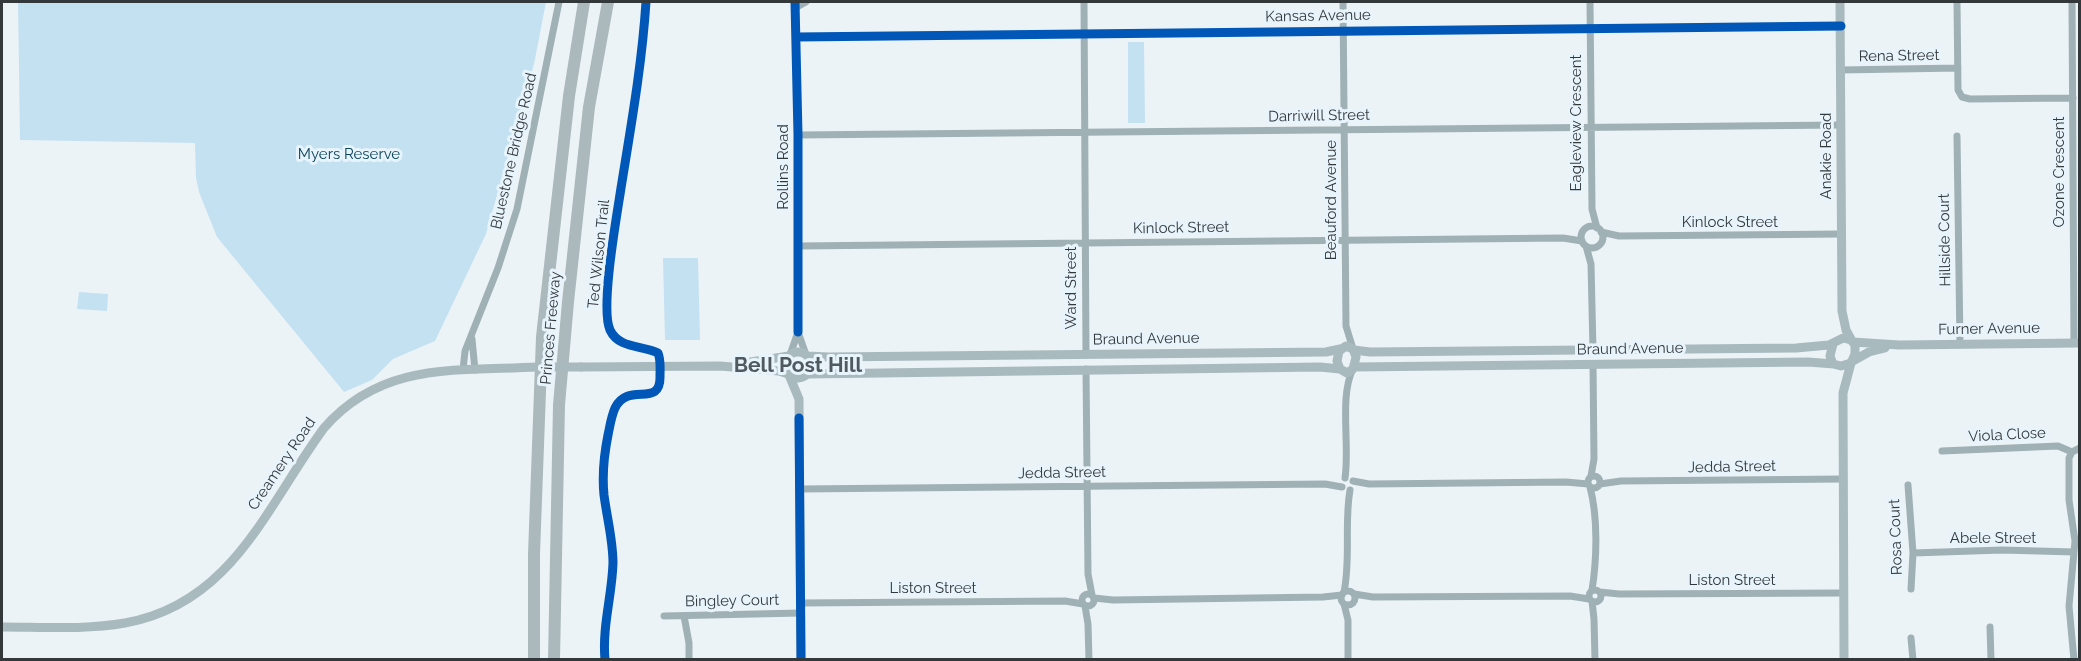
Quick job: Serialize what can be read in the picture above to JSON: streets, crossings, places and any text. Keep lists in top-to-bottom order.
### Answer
{
  "streets": {
    "highway": ["Princes Freeway"],
    "street": [
      "Kansas Avenue",
      "Rena Street",
      "Darriwill Street",
      "Eagleview Crescent",
      "Bluestone Bridge Road",
      "Anakie Road",
      "Rollins Road",
      "Ozone Crescent",
      "Beauford Avenue",
      "Kinlock Street",
      "Hillside Court",
      "Ward Street",
      "Furner Avenue",
      "Braund Avenue",
      "Viola Close",
      "Creamery Road",
      "Jedda Street",
      "Rosa Court",
      "Abele Street",
      "Liston Street",
      "Bingley Court"
    ],
    "cycle path": ["Ted Wilson Trail"]
  },
  "crossings": [
    ["Kansas Avenue", "Eagleview Crescent"],
    ["Kansas Avenue", "Anakie Road"],
    ["Kansas Avenue", "Rollins Road"],
    ["Kansas Avenue", "Beauford Avenue"],
    ["Kansas Avenue", "Ward Street"],
    ["Rena Street", "Anakie Road"],
    ["Darriwill Street", "Eagleview Crescent"],
    ["Darriwill Street", "Anakie Road"],
    ["Darriwill Street", "Rollins Road"],
    ["Darriwill Street", "Beauford Avenue"],
    ["Darriwill Street", "Ward Street"],
    ["Eagleview Crescent", "Kinlock Street"],
    ["Bluestone Bridge Road", "Creamery Road"],
    ["Anakie Road", "Kinlock Street"],
    ["Anakie Road", "Furner Avenue"],
    ["Anakie Road", "Braund Avenue"],
    ["Rollins Road", "Kinlock Street"],
    ["Rollins Road", "Braund Avenue"],
    ["Rollins Road", "Creamery Road"],
    ["Ozone Crescent", "Furner Avenue"],
    ["Beauford Avenue", "Kinlock Street"],
    ["Beauford Avenue", "Braund Avenue"],
    ["Kinlock Street", "Ward Street"],
    ["Hillside Court", "Furner Avenue"],
    ["Ward Street", "Braund Avenue"],
    ["Ward Street", "Jedda Street"],
    ["Ward Street", "Liston Street"],
    ["Furner Avenue", "Braund Avenue"],
    ["Braund Avenue", "Creamery Road"],
    ["Rosa Court", "Abele Street"]
  ],
  "districts": ["Bell Post Hill"],
  "parks": ["Myers Reserve"]
}
